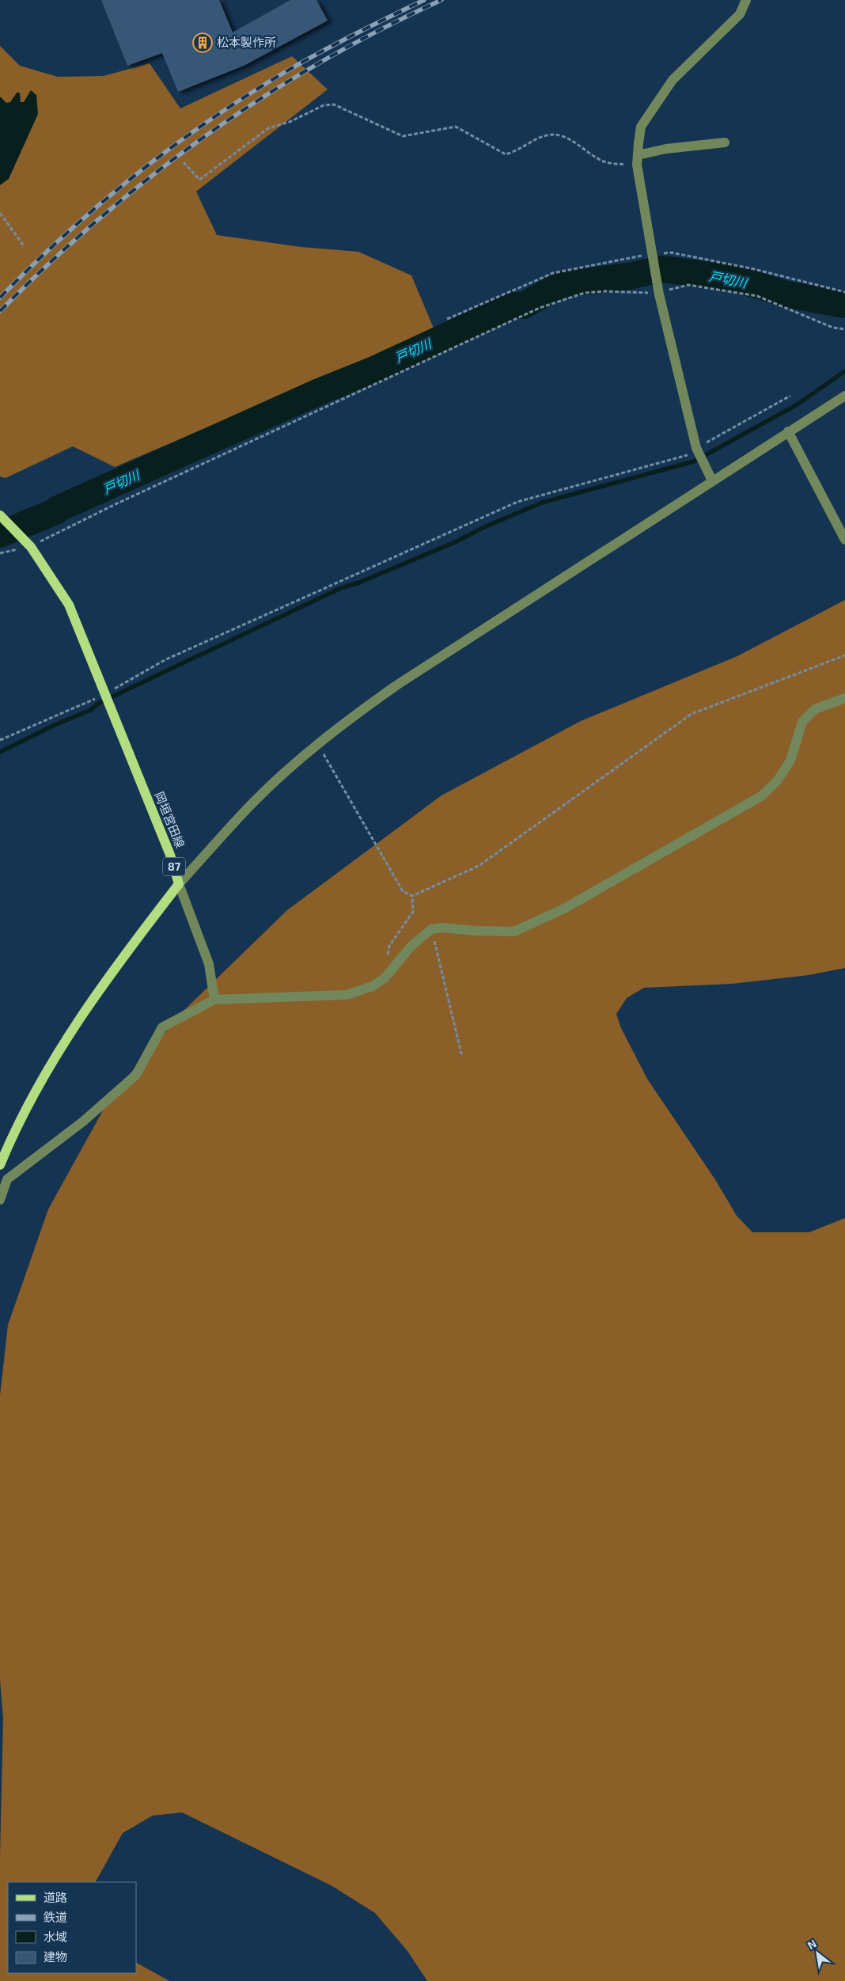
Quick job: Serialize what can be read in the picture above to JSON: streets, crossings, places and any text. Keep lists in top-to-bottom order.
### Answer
{
  "streets": {
    "main road": ["岡垣宮田線", "87"]
  },
  "crossings": [
    ["岡垣宮田線", "87"]
  ],
  "water": ["戸切川"],
  "places": {
    "building": ["松本製作所"]
  },
  "legend": [
    "道路",
    "鉄道",
    "水域",
    "建物"
  ],
  "north": "top left"
}
